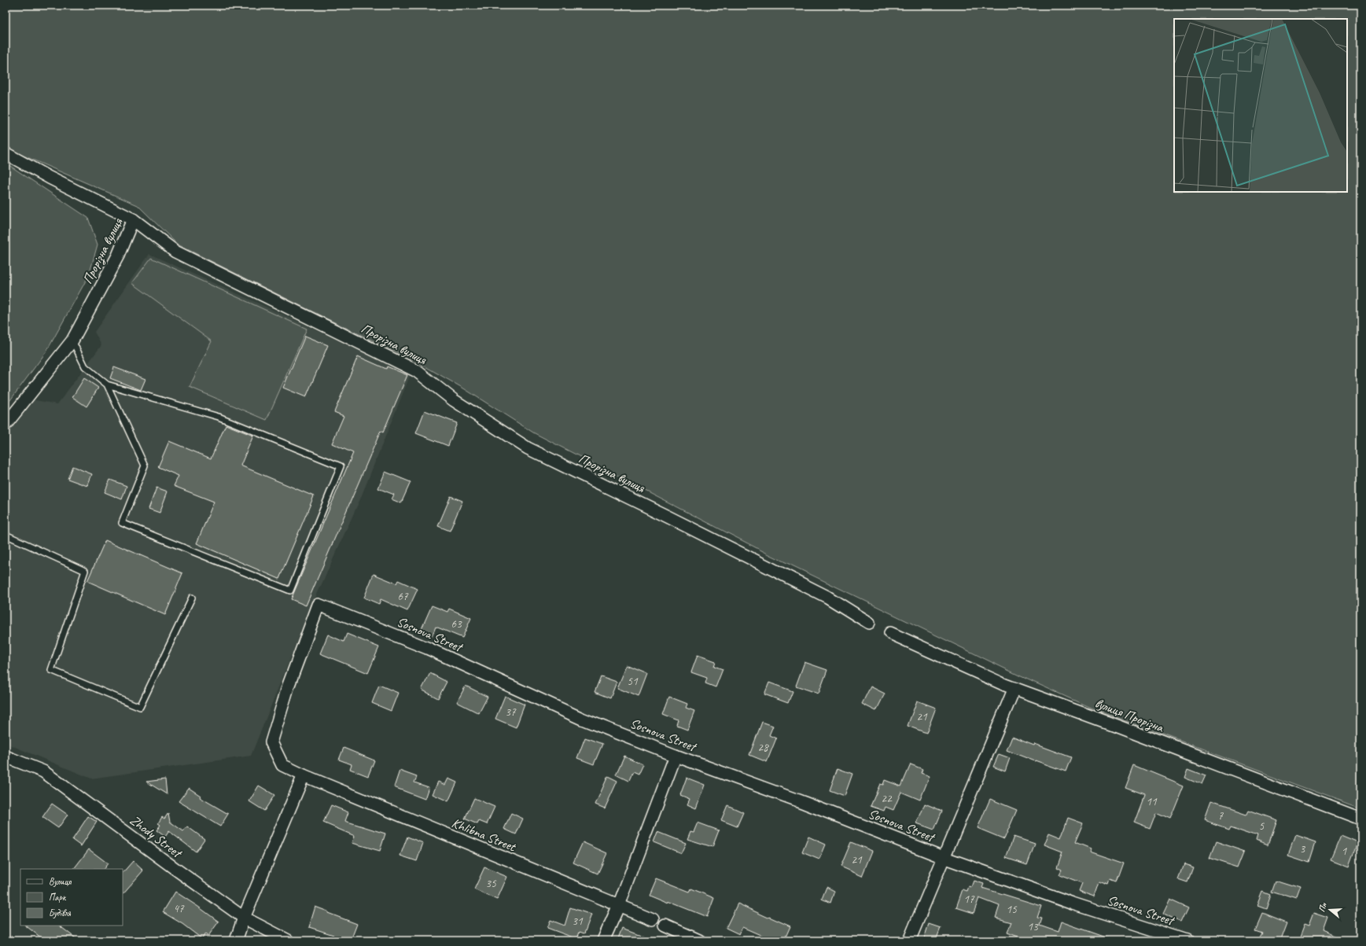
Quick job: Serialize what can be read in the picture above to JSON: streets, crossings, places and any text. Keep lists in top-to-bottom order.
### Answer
{
  "streets": {
    "street": [
      "Прорізна вулиця",
      "Sosnova Street",
      "вулиця Прорізна",
      "Khlibna Street",
      "Zhody Street"
    ]
  },
  "crossings": [
    ["Sosnova Street", "Khlibna Street"]
  ],
  "house_numbers": [
    "67",
    "63",
    "51",
    "37",
    "21",
    "28",
    "22",
    "11",
    "7",
    "5",
    "3",
    "1",
    "21",
    "35",
    "17",
    "47",
    "15",
    "31",
    "13"
  ],
  "legend": ["Вулиця", "Парк", "Будівля"],
  "north": "left"
}
